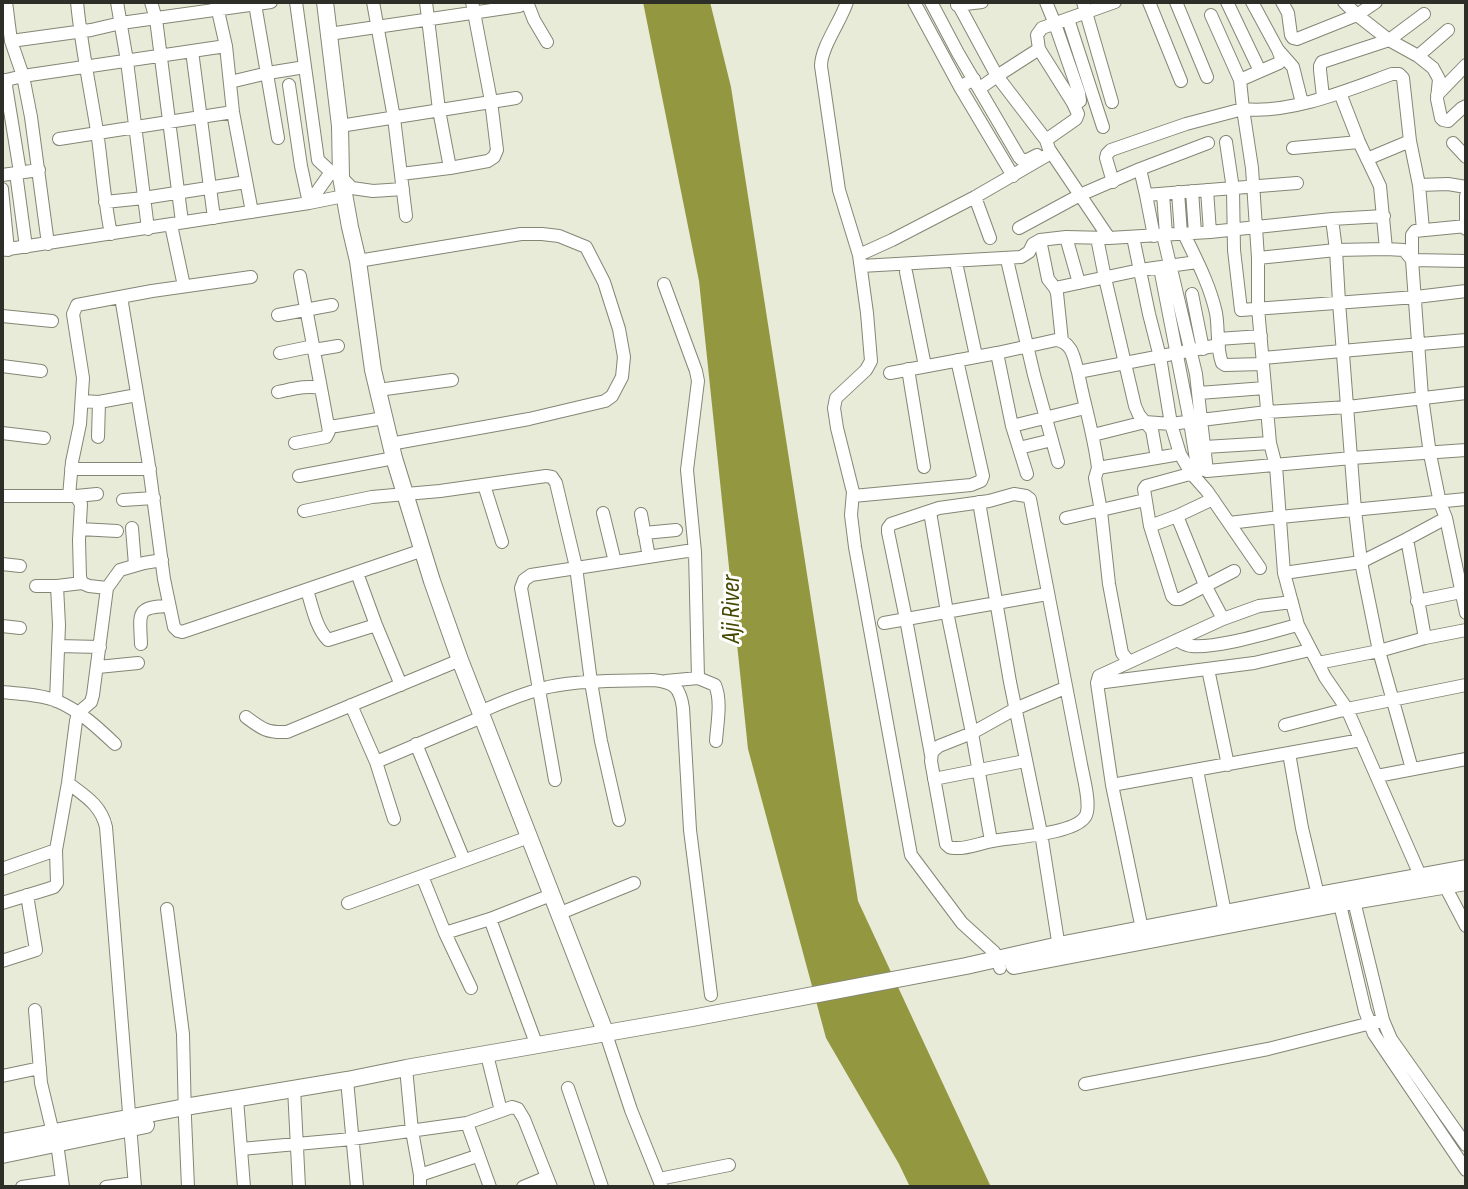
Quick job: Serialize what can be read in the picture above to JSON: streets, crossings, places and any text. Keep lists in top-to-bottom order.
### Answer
{
  "water": ["Aji River"]
}
